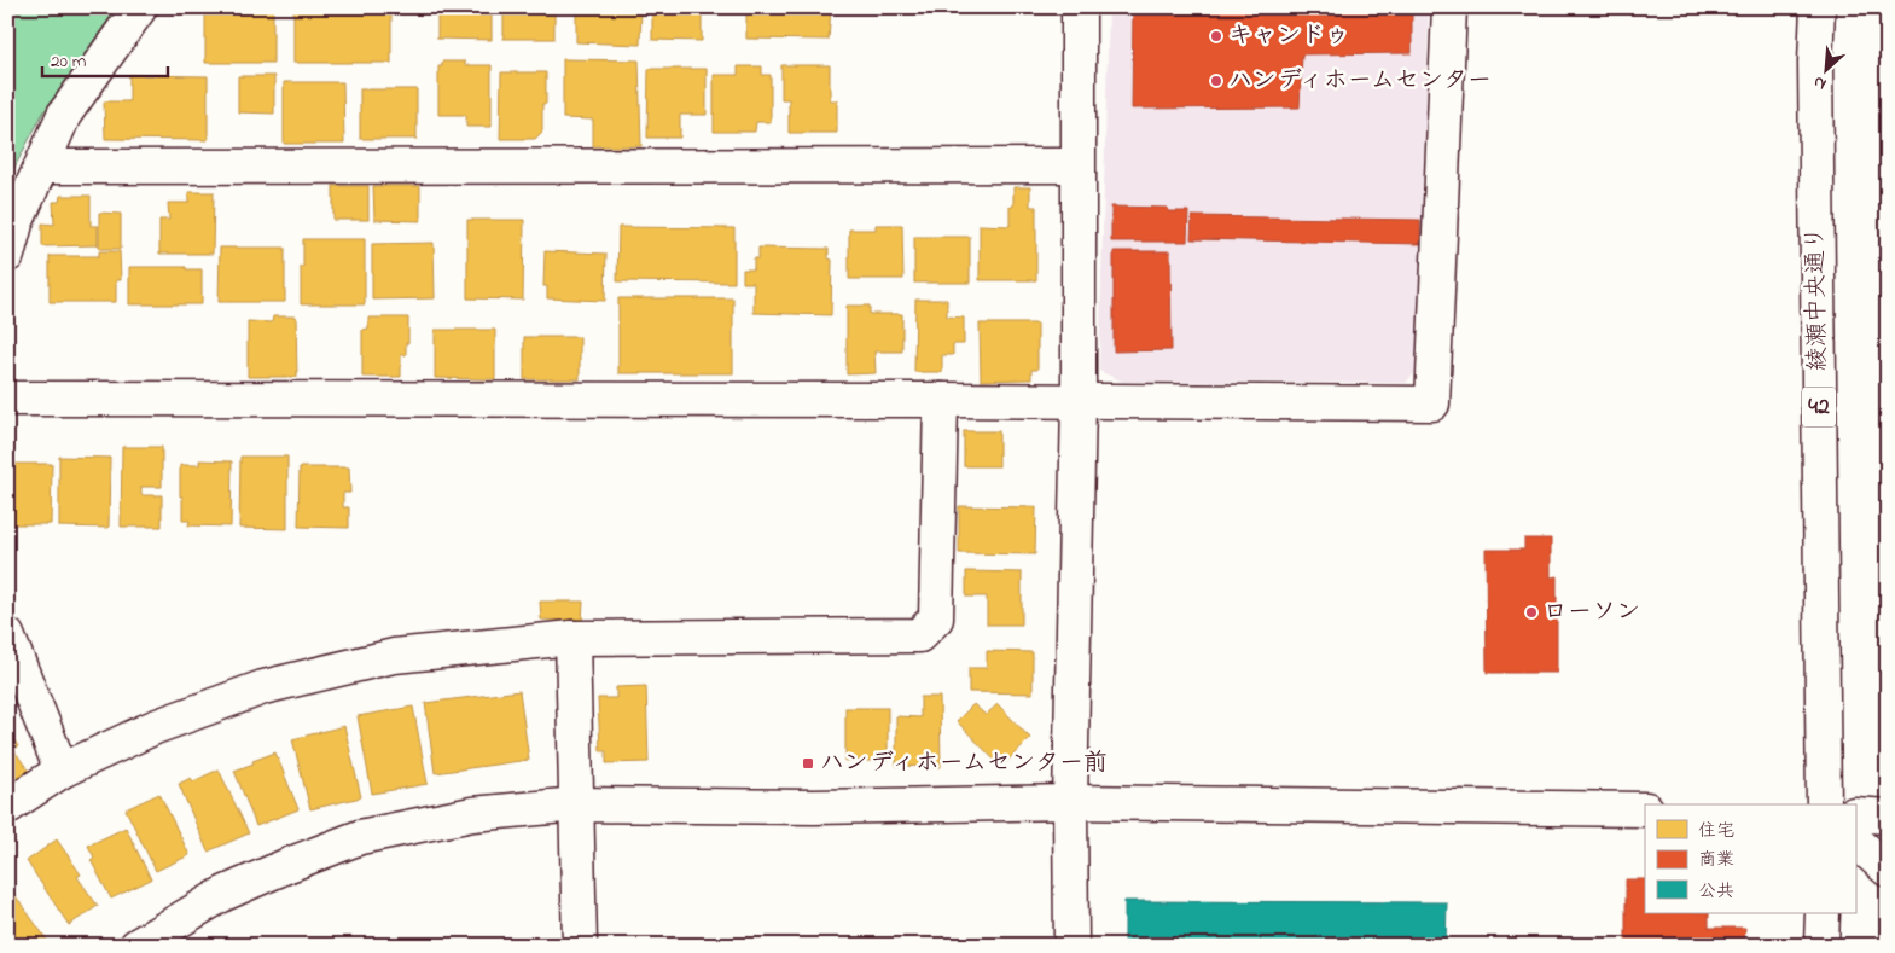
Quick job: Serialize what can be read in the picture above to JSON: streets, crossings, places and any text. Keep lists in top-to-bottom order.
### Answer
{
  "streets": {
    "street": ["綾瀬中央通り", "42"]
  },
  "places": {
    "other": ["キャンドゥ", "ハンディホームセンター", "ローソン"],
    "transit": ["ハンディホームセンター前"]
  },
  "legend": ["住宅", "商業", "公共"],
  "scale_bar": "20 m",
  "north": "bottom left"
}
